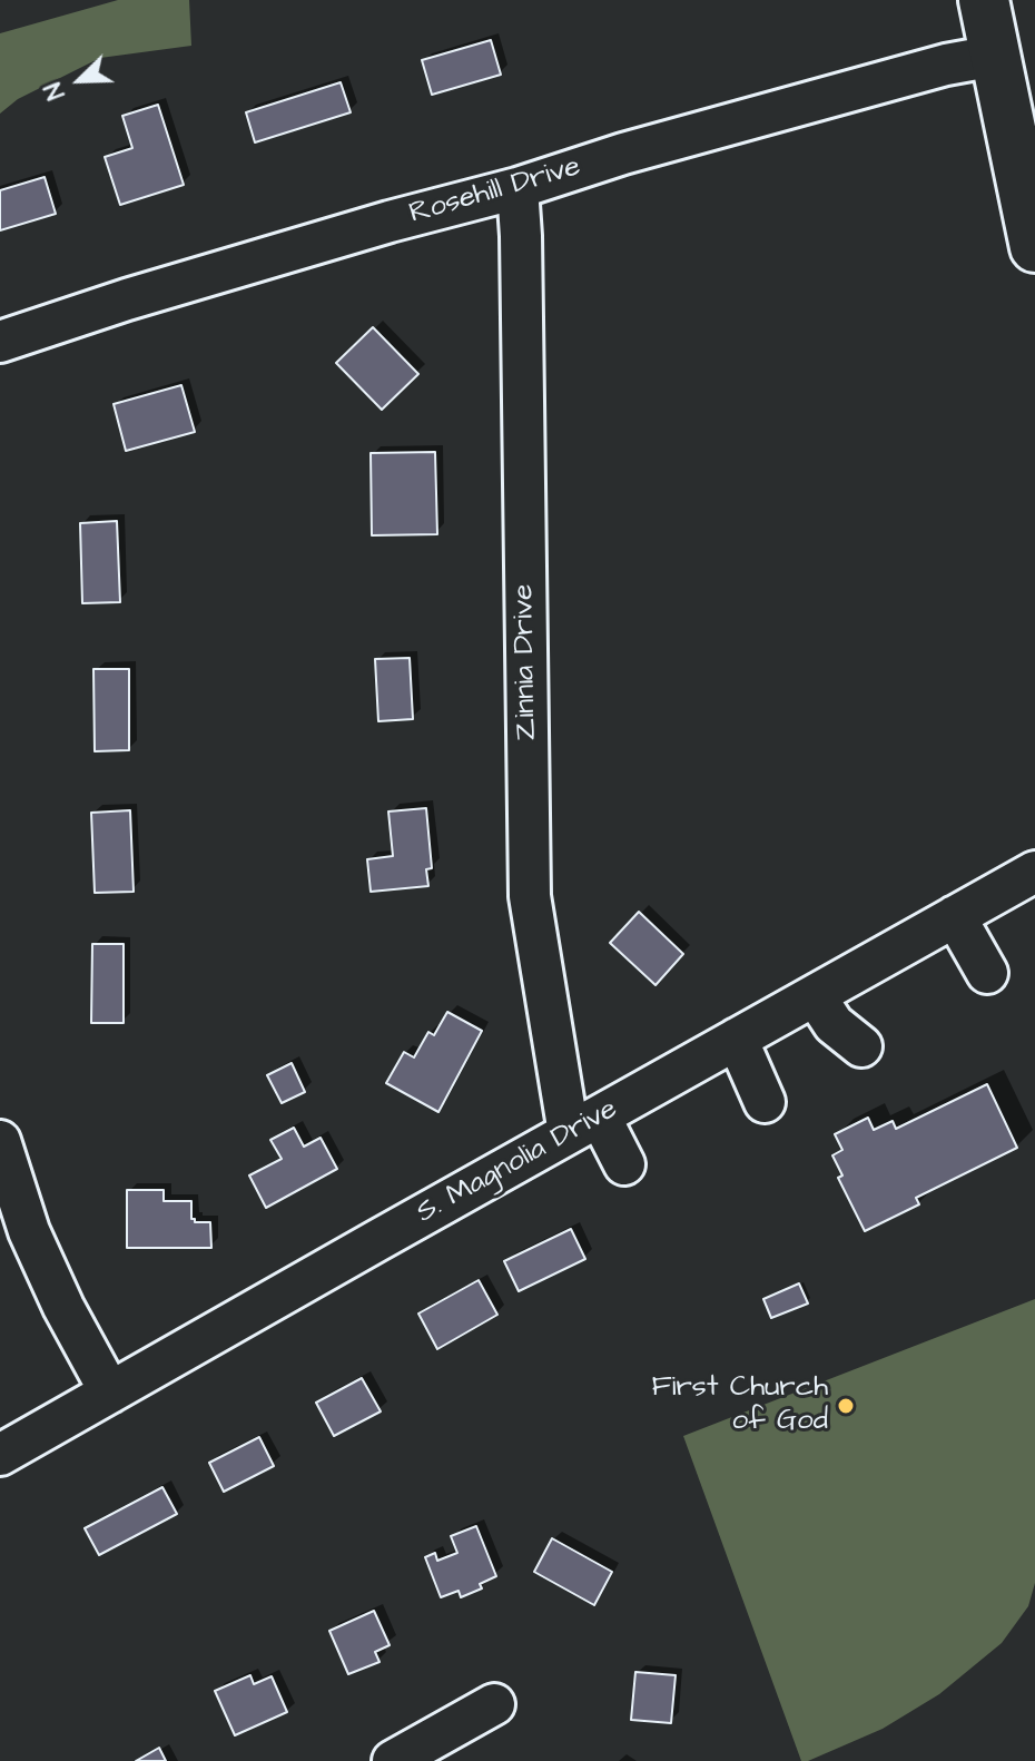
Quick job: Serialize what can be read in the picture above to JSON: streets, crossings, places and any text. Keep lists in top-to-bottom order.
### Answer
{
  "streets": {
    "street": ["Rosehill Drive", "Zinnia Drive", "S. Magnolia Drive"]
  },
  "crossings": [
    ["Rosehill Drive", "Zinnia Drive"],
    ["Zinnia Drive", "S. Magnolia Drive"]
  ],
  "places": ["First Church of God"],
  "north": "bottom left"
}
